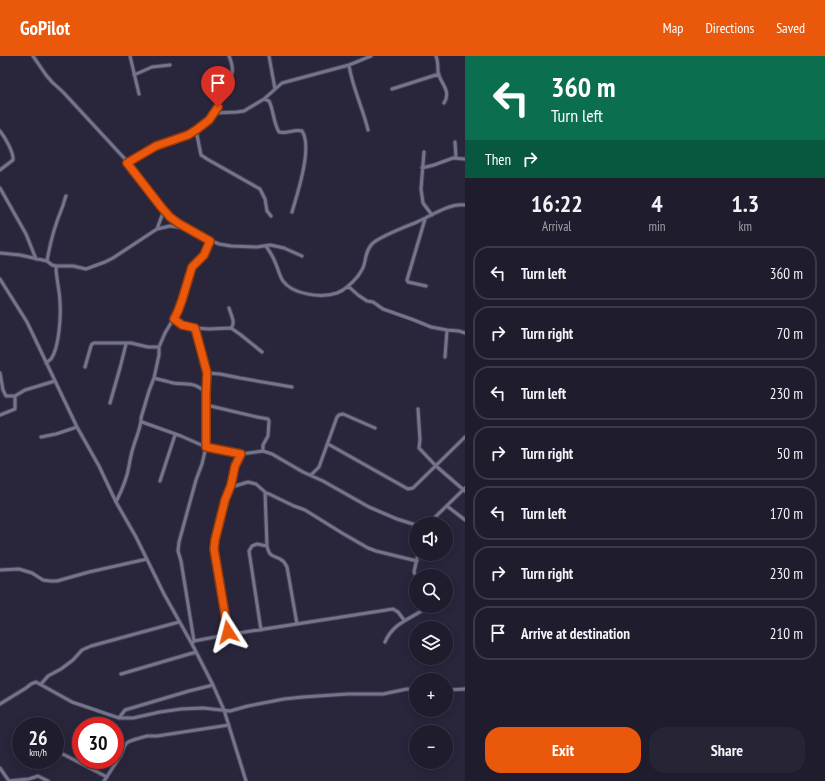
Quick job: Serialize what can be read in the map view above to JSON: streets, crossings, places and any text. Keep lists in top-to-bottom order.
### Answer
{
  "page": {
    "header": "GoPilot",
    "nav": ["Map", "Directions", "Saved"],
    "turn": ["360 m", "Turn left"],
    "then": "Then",
    "eta": [
      "16:22",
      "Arrival",
      "4",
      "min",
      "1.3",
      "km"
    ],
    "list": [
      {
        "name": "Turn left",
        "value": "360 m"
      },
      {
        "name": "Turn right",
        "value": "70 m"
      },
      {
        "name": "Turn left",
        "value": "230 m"
      },
      {
        "name": "Turn right",
        "value": "50 m"
      },
      {
        "name": "Turn left",
        "value": "170 m"
      },
      {
        "name": "Turn right",
        "value": "230 m"
      },
      {
        "name": "Arrive at destination",
        "value": "210 m"
      }
    ],
    "map_buttons": ["+", "−"],
    "speed": "26 km/h",
    "limit": "30",
    "buttons": ["Exit", "Share"]
  }
}
